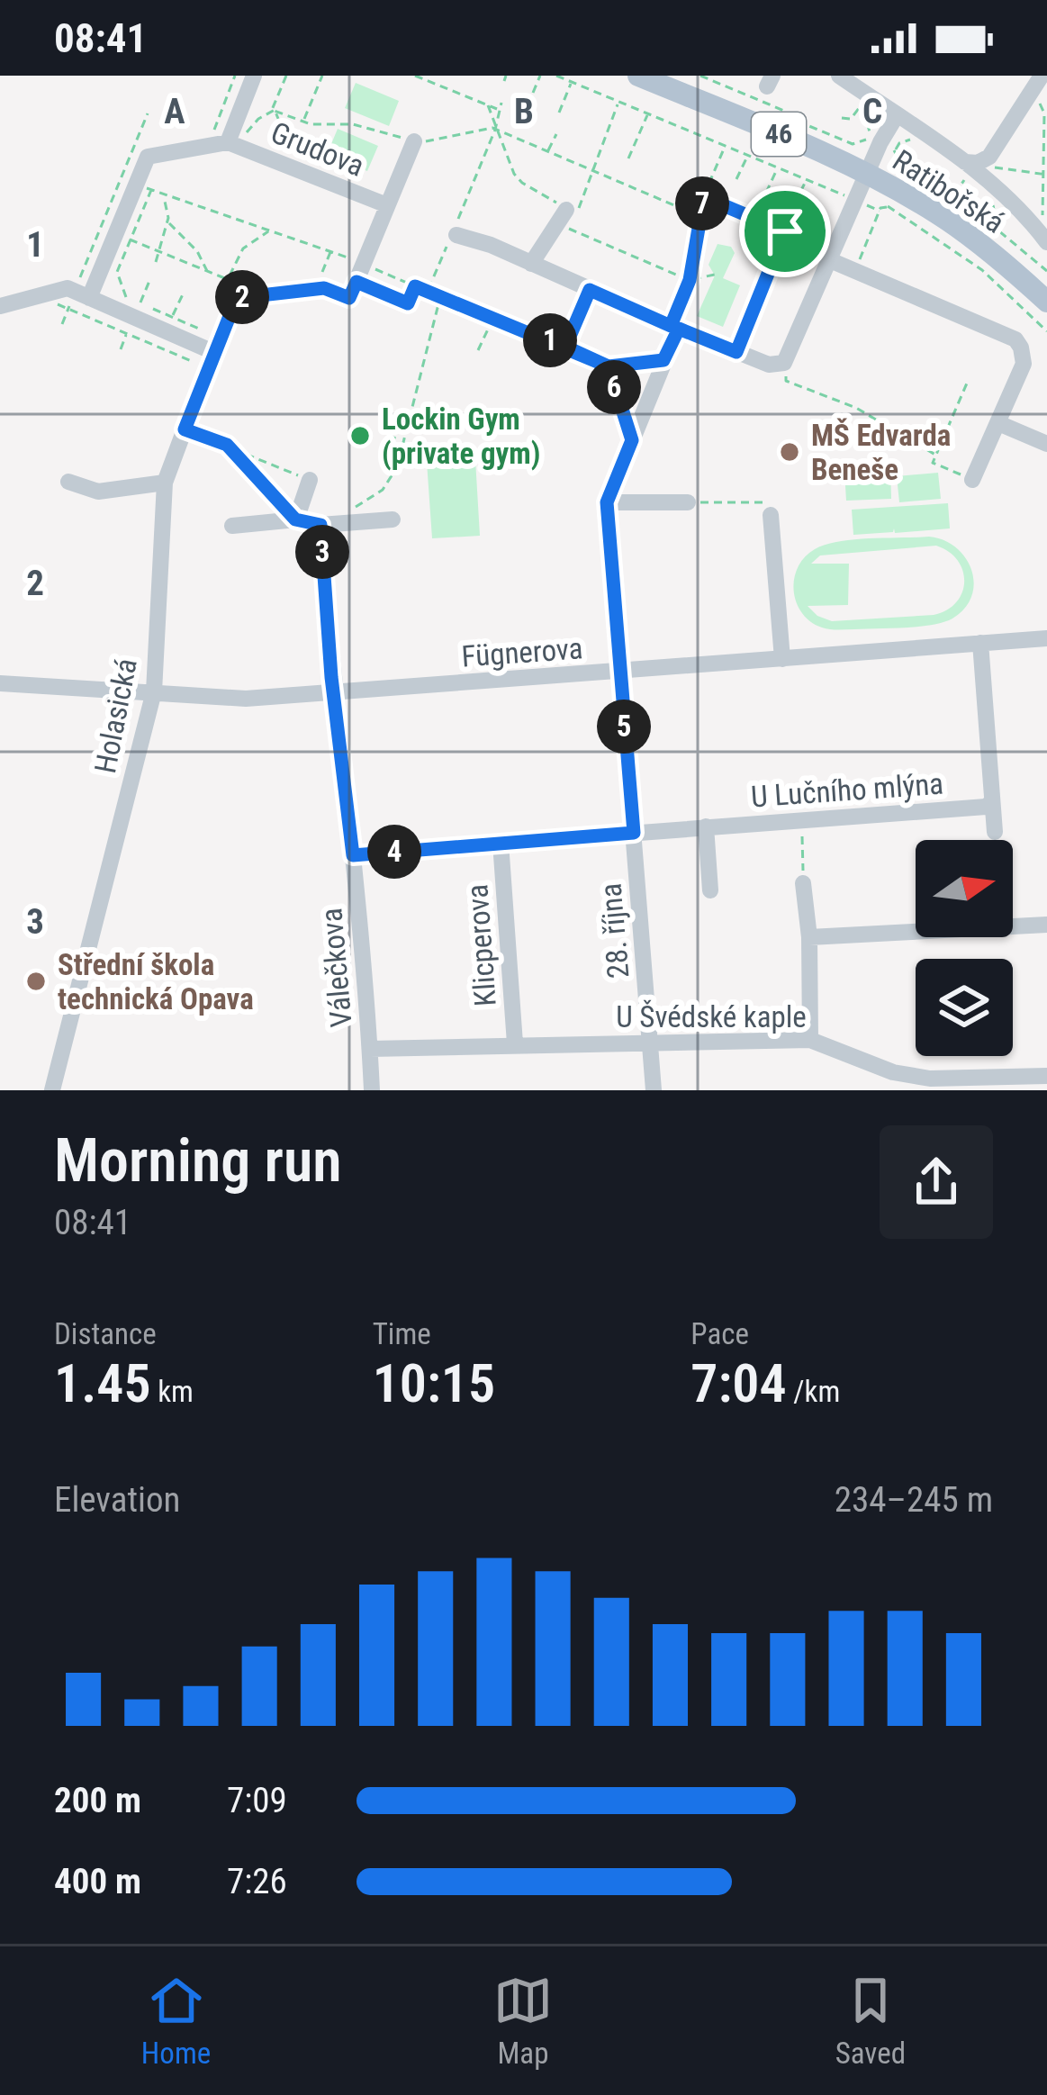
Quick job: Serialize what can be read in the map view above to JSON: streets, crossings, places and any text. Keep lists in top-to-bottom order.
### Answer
{
  "streets": {
    "main road": ["46", "Ratibořská"],
    "street": [
      "Grudova",
      "Fügnerova",
      "Holasická",
      "U Lučního mlýna",
      "28. října",
      "Klicperova",
      "Válečkova",
      "U Švédské kaple"
    ]
  },
  "crossings": [
    ["Fügnerova", "Holasická"],
    ["Fügnerova", "28. října"],
    ["Fügnerova", "Válečkova"],
    ["U Lučního mlýna", "28. října"],
    ["U Lučního mlýna", "Klicperova"],
    ["U Lučního mlýna", "Válečkova"],
    ["28. října", "U Švédské kaple"],
    ["Klicperova", "U Švédské kaple"],
    ["Válečkova", "U Švédské kaple"]
  ],
  "places": ["Lockin Gym (private gym)", "MŠ Edvarda Beneše", "Střední škola technická Opava"],
  "north": "right",
  "page": {
    "status": "08:41",
    "pins": [
      "7",
      "2",
      "1",
      "6",
      "3",
      "5",
      "4"
    ],
    "heading": ["Morning run", "08:41"],
    "stats": [
      ["Distance", "1.45 km"],
      ["Time", "10:15"],
      ["Pace", "7:04 /km"]
    ],
    "chart": ["Elevation", "234–245 m"],
    "list": [
      {
        "name": "200 m",
        "note": "7:09"
      },
      {
        "name": "400 m",
        "note": "7:26"
      }
    ],
    "tabs": ["Home", "Map", "Saved"]
  },
  "grid": {
    "columns": ["A", "B", "C"],
    "rows": ["1", "2", "3"]
  }
}
